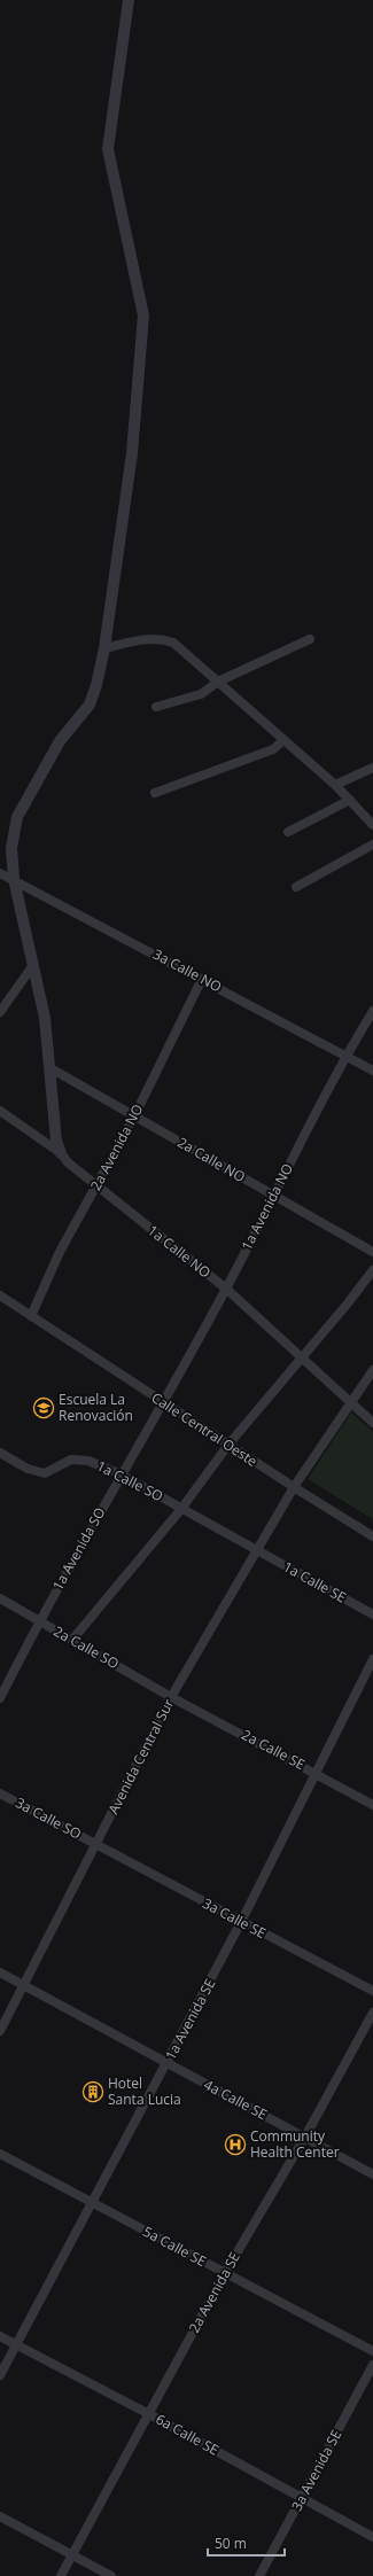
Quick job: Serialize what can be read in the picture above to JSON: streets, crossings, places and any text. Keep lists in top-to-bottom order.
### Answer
{
  "streets": {
    "street": [
      "3a Calle NO",
      "2a Avenida NO",
      "2a Calle NO",
      "1a Avenida NO",
      "1a Calle NO",
      "Calle Central Oeste",
      "1a Calle SO",
      "1a Avenida SO",
      "1a Calle SE",
      "2a Calle SO",
      "2a Calle SE",
      "Avenida Central Sur",
      "3a Calle SO",
      "3a Calle SE",
      "1a Avenida SE",
      "4a Calle SE",
      "5a Calle SE",
      "2a Avenida SE",
      "6a Calle SE",
      "3a Avenida SE"
    ]
  },
  "crossings": [
    ["3a Calle NO", "2a Avenida NO"],
    ["3a Calle NO", "1a Avenida NO"],
    ["2a Avenida NO", "2a Calle NO"],
    ["2a Avenida NO", "1a Calle NO"],
    ["2a Avenida NO", "Calle Central Oeste"],
    ["2a Calle NO", "1a Avenida NO"],
    ["1a Avenida NO", "1a Calle NO"],
    ["1a Avenida NO", "Calle Central Oeste"],
    ["1a Avenida NO", "1a Avenida SO"],
    ["1a Calle NO", "Avenida Central Sur"],
    ["Calle Central Oeste", "1a Avenida SO"],
    ["Calle Central Oeste", "Avenida Central Sur"],
    ["1a Calle SO", "1a Avenida SO"],
    ["1a Calle SO", "1a Calle SE"],
    ["1a Calle SO", "Avenida Central Sur"],
    ["1a Avenida SO", "2a Calle SO"],
    ["1a Calle SE", "Avenida Central Sur"],
    ["2a Calle SO", "2a Calle SE"],
    ["2a Calle SO", "Avenida Central Sur"],
    ["2a Calle SE", "Avenida Central Sur"],
    ["2a Calle SE", "1a Avenida SE"],
    ["Avenida Central Sur", "3a Calle SO"],
    ["Avenida Central Sur", "3a Calle SE"],
    ["Avenida Central Sur", "4a Calle SE"],
    ["3a Calle SO", "3a Calle SE"],
    ["3a Calle SE", "1a Avenida SE"],
    ["1a Avenida SE", "4a Calle SE"],
    ["1a Avenida SE", "5a Calle SE"],
    ["1a Avenida SE", "6a Calle SE"],
    ["4a Calle SE", "2a Avenida SE"],
    ["5a Calle SE", "2a Avenida SE"],
    ["2a Avenida SE", "6a Calle SE"],
    ["6a Calle SE", "3a Avenida SE"]
  ],
  "places": {
    "school or university": ["Escuela La Renovación"],
    "building": ["Hotel Santa Lucia"],
    "hospital": ["Community Health Center"]
  },
  "scale_bar": "50 m"
}
